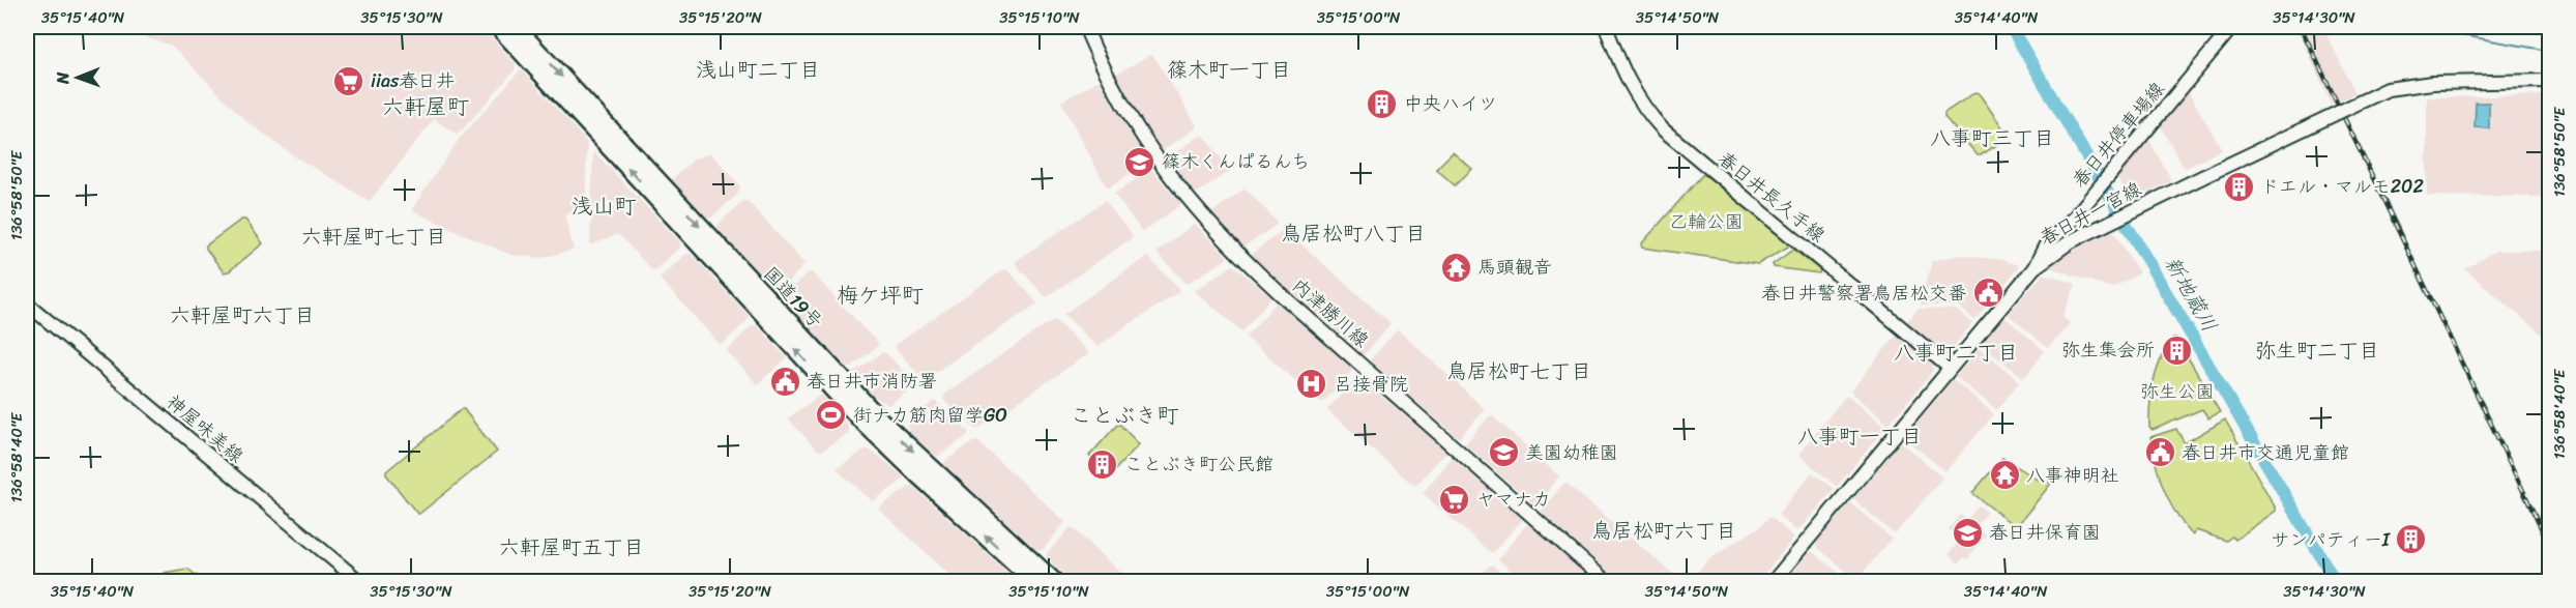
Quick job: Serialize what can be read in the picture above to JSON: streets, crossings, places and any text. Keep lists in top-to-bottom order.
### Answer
{
  "streets": {
    "highway": ["国道19号"],
    "main road": [
      "春日井停車場線",
      "春日井長久手線",
      "春日井一宮線",
      "内津勝川線",
      "神屋味美線"
    ]
  },
  "crossings": [
    ["春日井停車場線", "春日井一宮線"],
    ["春日井長久手線", "春日井一宮線"]
  ],
  "districts": [
    "浅山町二丁目",
    "篠木町一丁目",
    "六軒屋町",
    "八事町三丁目",
    "浅山町",
    "鳥居松町八丁目",
    "六軒屋町七丁目",
    "梅ケ坪町",
    "六軒屋町六丁目",
    "弥生町二丁目",
    "八事町二丁目",
    "鳥居松町七丁目",
    "ことぶき町",
    "八事町一丁目",
    "鳥居松町六丁目",
    "六軒屋町五丁目"
  ],
  "water": ["新地蔵川"],
  "parks": ["乙輪公園", "弥生公園"],
  "places": {
    "supermarket": ["iias春日井", "ヤマナカ"],
    "building": [
      "中央ハイツ",
      "ドエル・マルモ202",
      "弥生集会所",
      "ことぶき町公民館",
      "サンパティーI"
    ],
    "school or university": ["篠木くんぱるんち", "美園幼稚園", "春日井保育園"],
    "temple": ["馬頭観音", "八事神明社"],
    "public building": ["春日井警察署鳥居松交番", "春日井市消防署", "春日井市交通児童館"],
    "hospital": ["呂接骨院"],
    "sports": ["街ナカ筋肉留学GO"]
  },
  "north": "left",
  "coordinates": [
    "35°15'40\"N",
    "35°15'30\"N",
    "35°15'20\"N",
    "35°15'10\"N",
    "35°15'00\"N",
    "35°14'50\"N",
    "35°14'40\"N",
    "35°14'30\"N",
    "136°58'50\"E",
    "136°58'40\"E"
  ]
}
